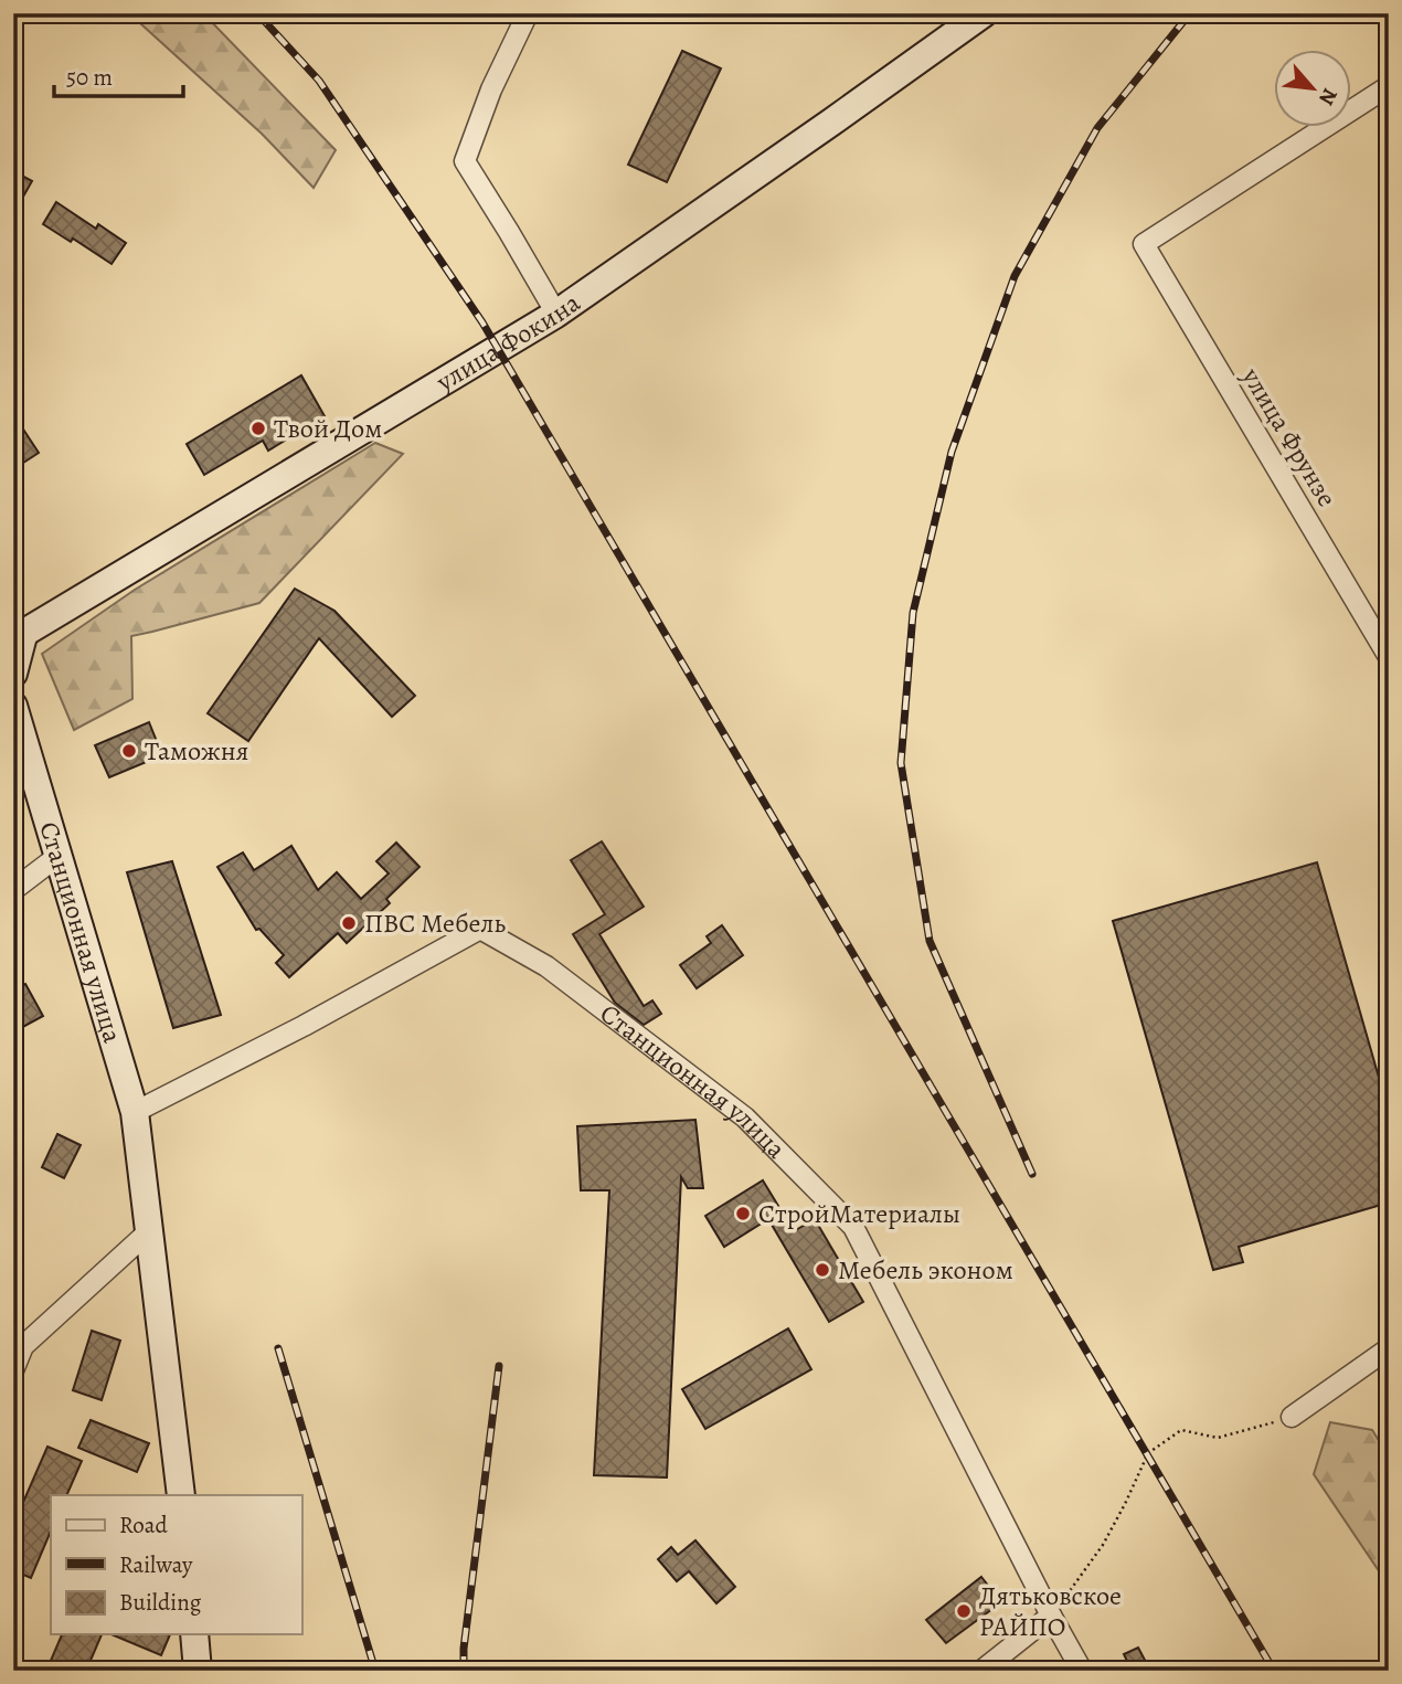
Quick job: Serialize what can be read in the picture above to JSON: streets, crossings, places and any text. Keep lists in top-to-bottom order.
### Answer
{
  "streets": {
    "main road": ["улица Фокина", "Станционная улица"],
    "street": ["улица Фрунзе"]
  },
  "places": [
    "Твой Дом",
    "Таможня",
    "ПВС Мебель",
    "СтройМатериалы",
    "Мебель эконом",
    "Дятьковское РАЙПО"
  ],
  "legend": ["Road", "Railway", "Building"],
  "scale_bar": "50 m",
  "north": "bottom right"
}
